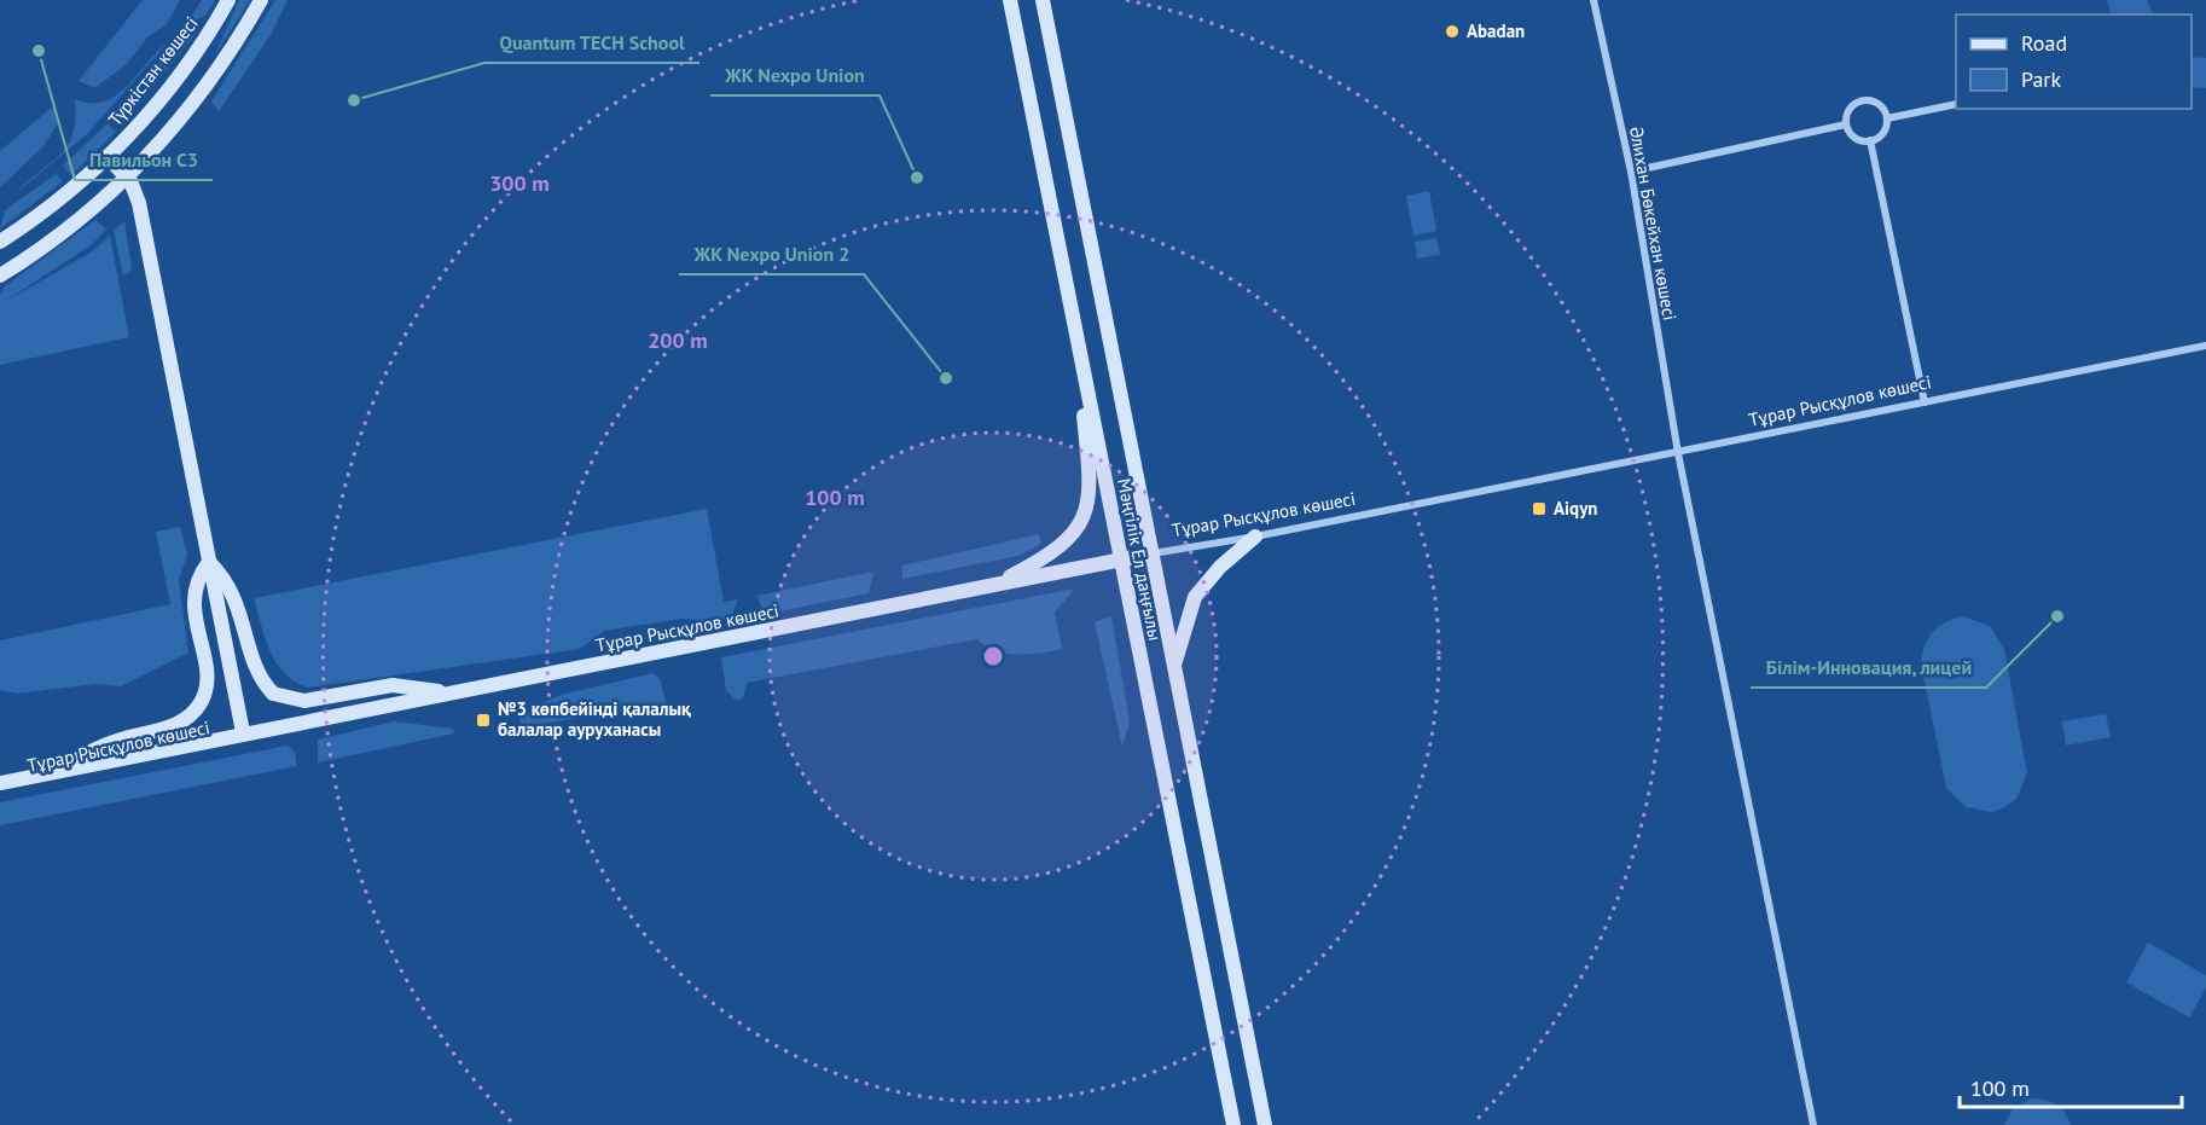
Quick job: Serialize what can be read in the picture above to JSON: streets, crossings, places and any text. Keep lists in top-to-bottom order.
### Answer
{
  "streets": {
    "street": [
      "Түркістан көшесі",
      "Әлихан Бөкейхан көшесі",
      "Тұрар Рысқұлов көшесі",
      "Мәңгілік Ел даңғылы"
    ]
  },
  "crossings": [
    ["Әлихан Бөкейхан көшесі", "Тұрар Рысқұлов көшесі"],
    ["Тұрар Рысқұлов көшесі", "Мәңгілік Ел даңғылы"]
  ],
  "places": {
    "other": [
      "Abadan",
      "Павильон С3",
      "Quantum TECH School",
      "ЖК Nexpo Union",
      "ЖК Nexpo Union 2",
      "Білім-Инновация, лицей"
    ],
    "transit": ["Aiqyn", "№3 көпбейінді қалалық балалар ауруханасы"]
  },
  "legend": ["Road", "Park"],
  "scale_bar": "100 m",
  "rings": ["300 m", "200 m", "100 m"]
}
